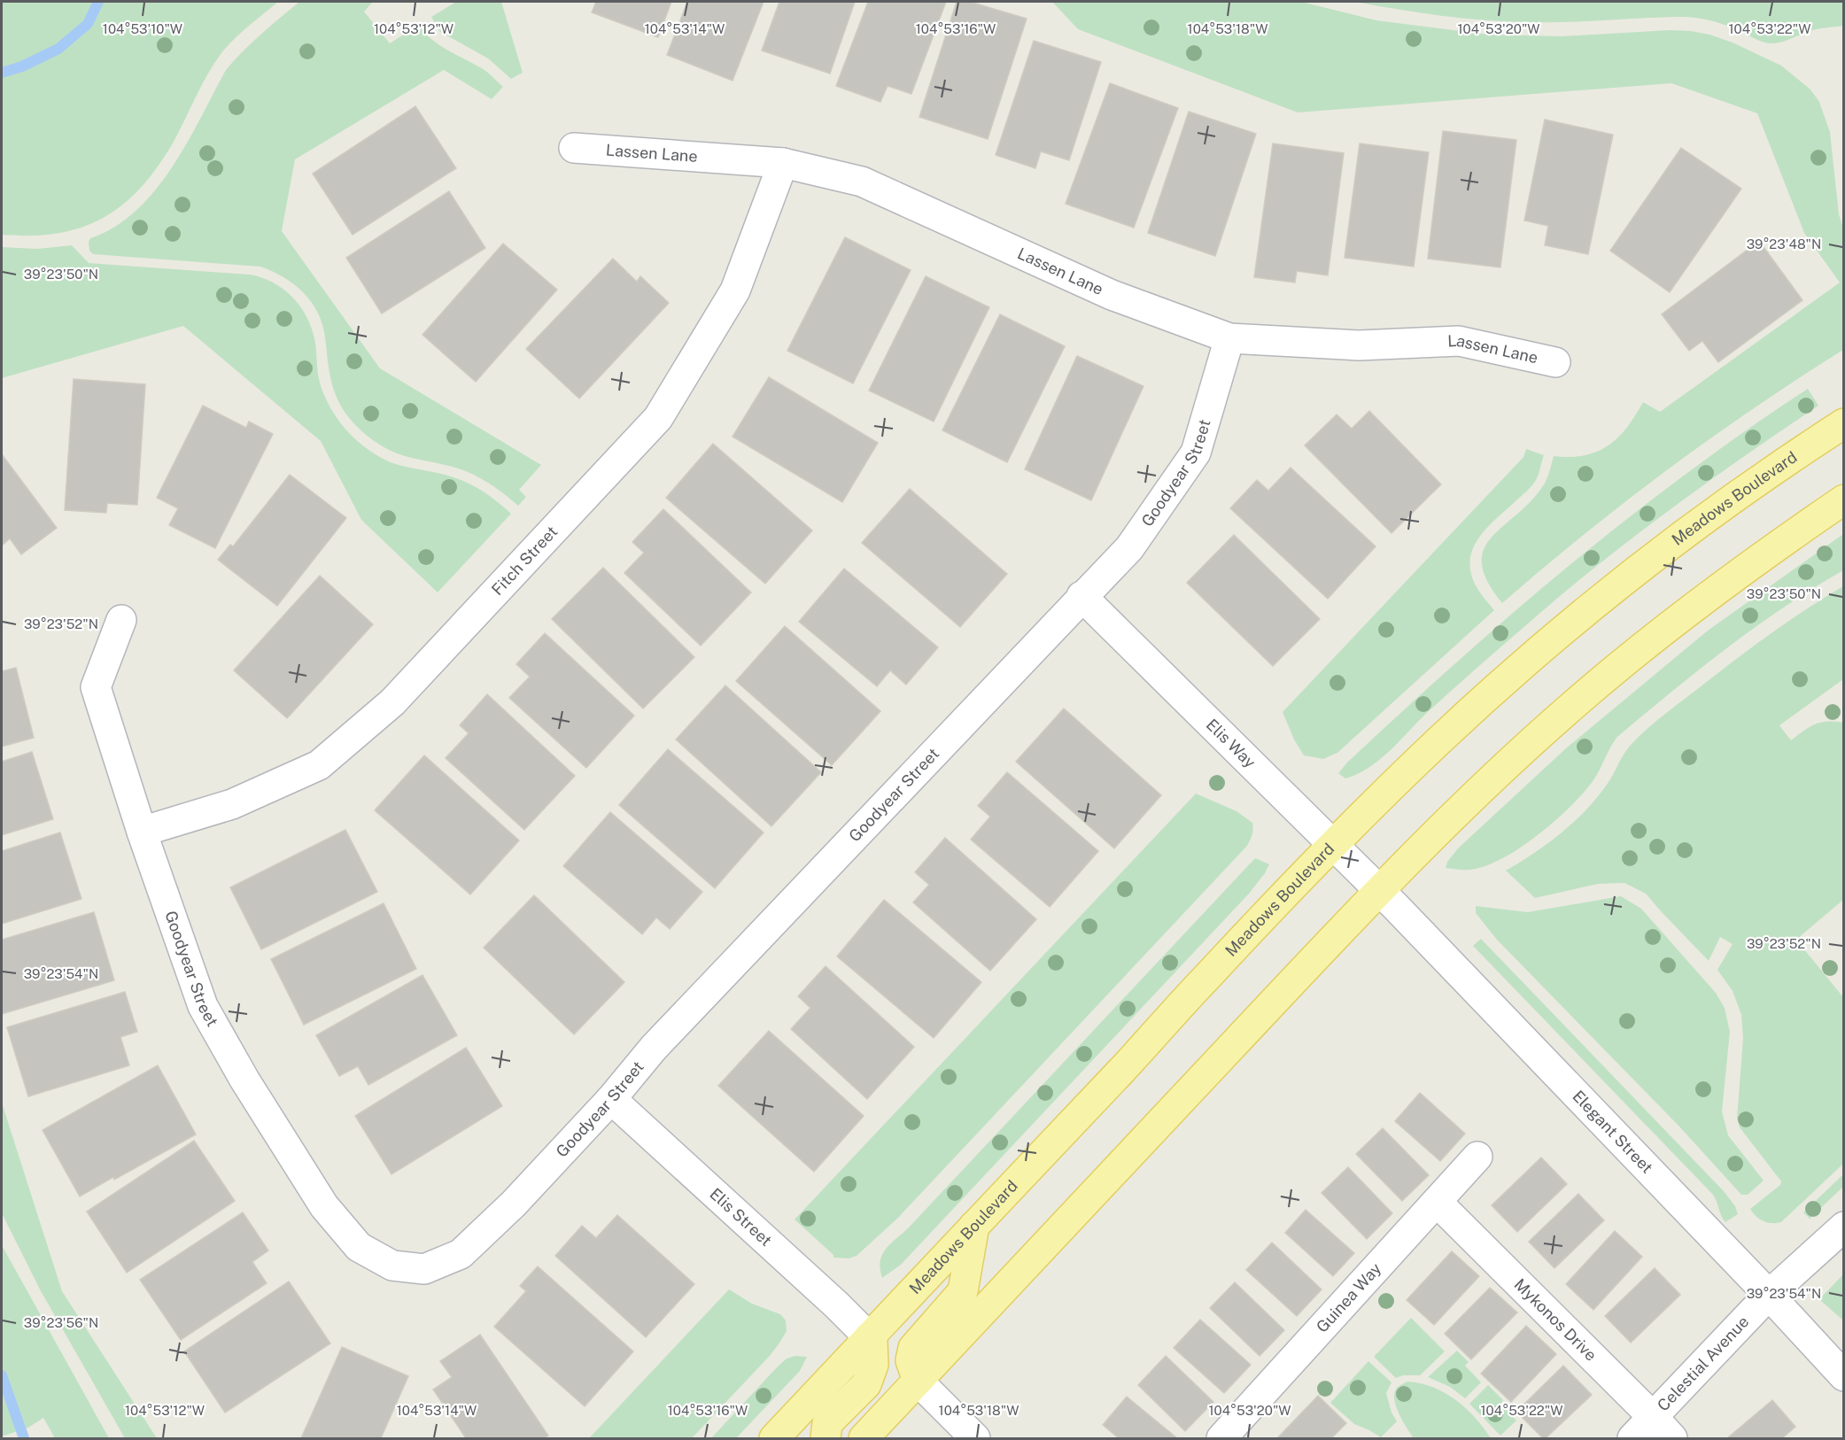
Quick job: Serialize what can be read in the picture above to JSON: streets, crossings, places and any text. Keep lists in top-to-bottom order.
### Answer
{
  "streets": {
    "main road": ["Meadows Boulevard"],
    "street": [
      "Lassen Lane",
      "Goodyear Street",
      "Fitch Street",
      "Elis Way",
      "Elegant Street",
      "Elis Street",
      "Guinea Way",
      "Mykonos Drive",
      "Celestial Avenue"
    ]
  },
  "crossings": [
    ["Lassen Lane", "Goodyear Street"],
    ["Lassen Lane", "Fitch Street"],
    ["Goodyear Street", "Fitch Street"],
    ["Goodyear Street", "Elis Way"],
    ["Goodyear Street", "Elis Street"],
    ["Meadows Boulevard", "Elis Way"],
    ["Meadows Boulevard", "Elis Street"],
    ["Elis Way", "Elegant Street"],
    ["Elegant Street", "Celestial Avenue"],
    ["Guinea Way", "Mykonos Drive"],
    ["Mykonos Drive", "Celestial Avenue"]
  ],
  "coordinates": [
    "104°53'12\"W",
    "104°53'14\"W",
    "104°53'16\"W",
    "104°53'18\"W",
    "104°53'20\"W",
    "104°53'22\"W",
    "104°53'10\"W",
    "39°23'48\"N",
    "39°23'50\"N",
    "39°23'52\"N",
    "39°23'54\"N",
    "39°23'56\"N"
  ]
}
